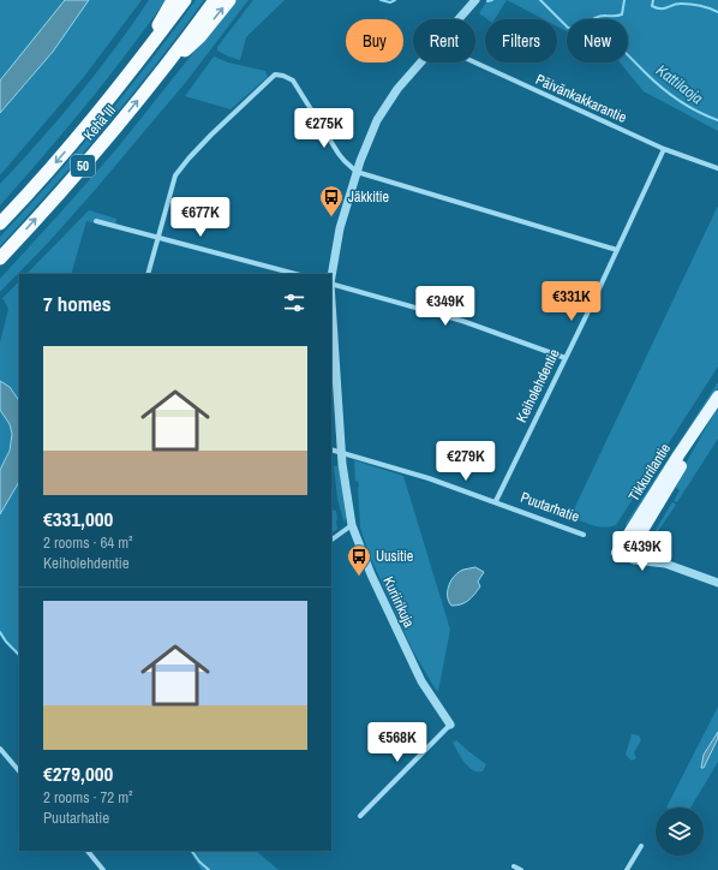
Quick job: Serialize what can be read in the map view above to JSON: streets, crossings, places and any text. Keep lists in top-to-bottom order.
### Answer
{
  "streets": {
    "highway": ["Kehä III", "50"],
    "main road": ["Tikkurilantie"],
    "street": [
      "Päivänkakkarantie",
      "Keiholehdentie",
      "Puutarhatie",
      "Kuriirikuja"
    ]
  },
  "crossings": [
    ["Päivänkakkarantie", "Keiholehdentie"],
    ["Keiholehdentie", "Puutarhatie"],
    ["Puutarhatie", "Kuriirikuja"]
  ],
  "water": ["Kattilaoja"],
  "places": {
    "bus stop": ["Jäkkitie", "Uusitie"]
  },
  "page": {
    "chip": [
      "Buy",
      "Rent",
      "Filters",
      "New"
    ],
    "price": [
      "€275K",
      "€677K",
      "€331K",
      "€349K",
      "€279K",
      "€439K",
      "€568K"
    ],
    "heading": "7 homes",
    "list": [
      {
        "name": "€331,000",
        "note": "2 rooms · 64 m² · Keiholehdentie"
      },
      {
        "name": "€279,000",
        "note": "2 rooms · 72 m² · Puutarhatie"
      }
    ]
  }
}
